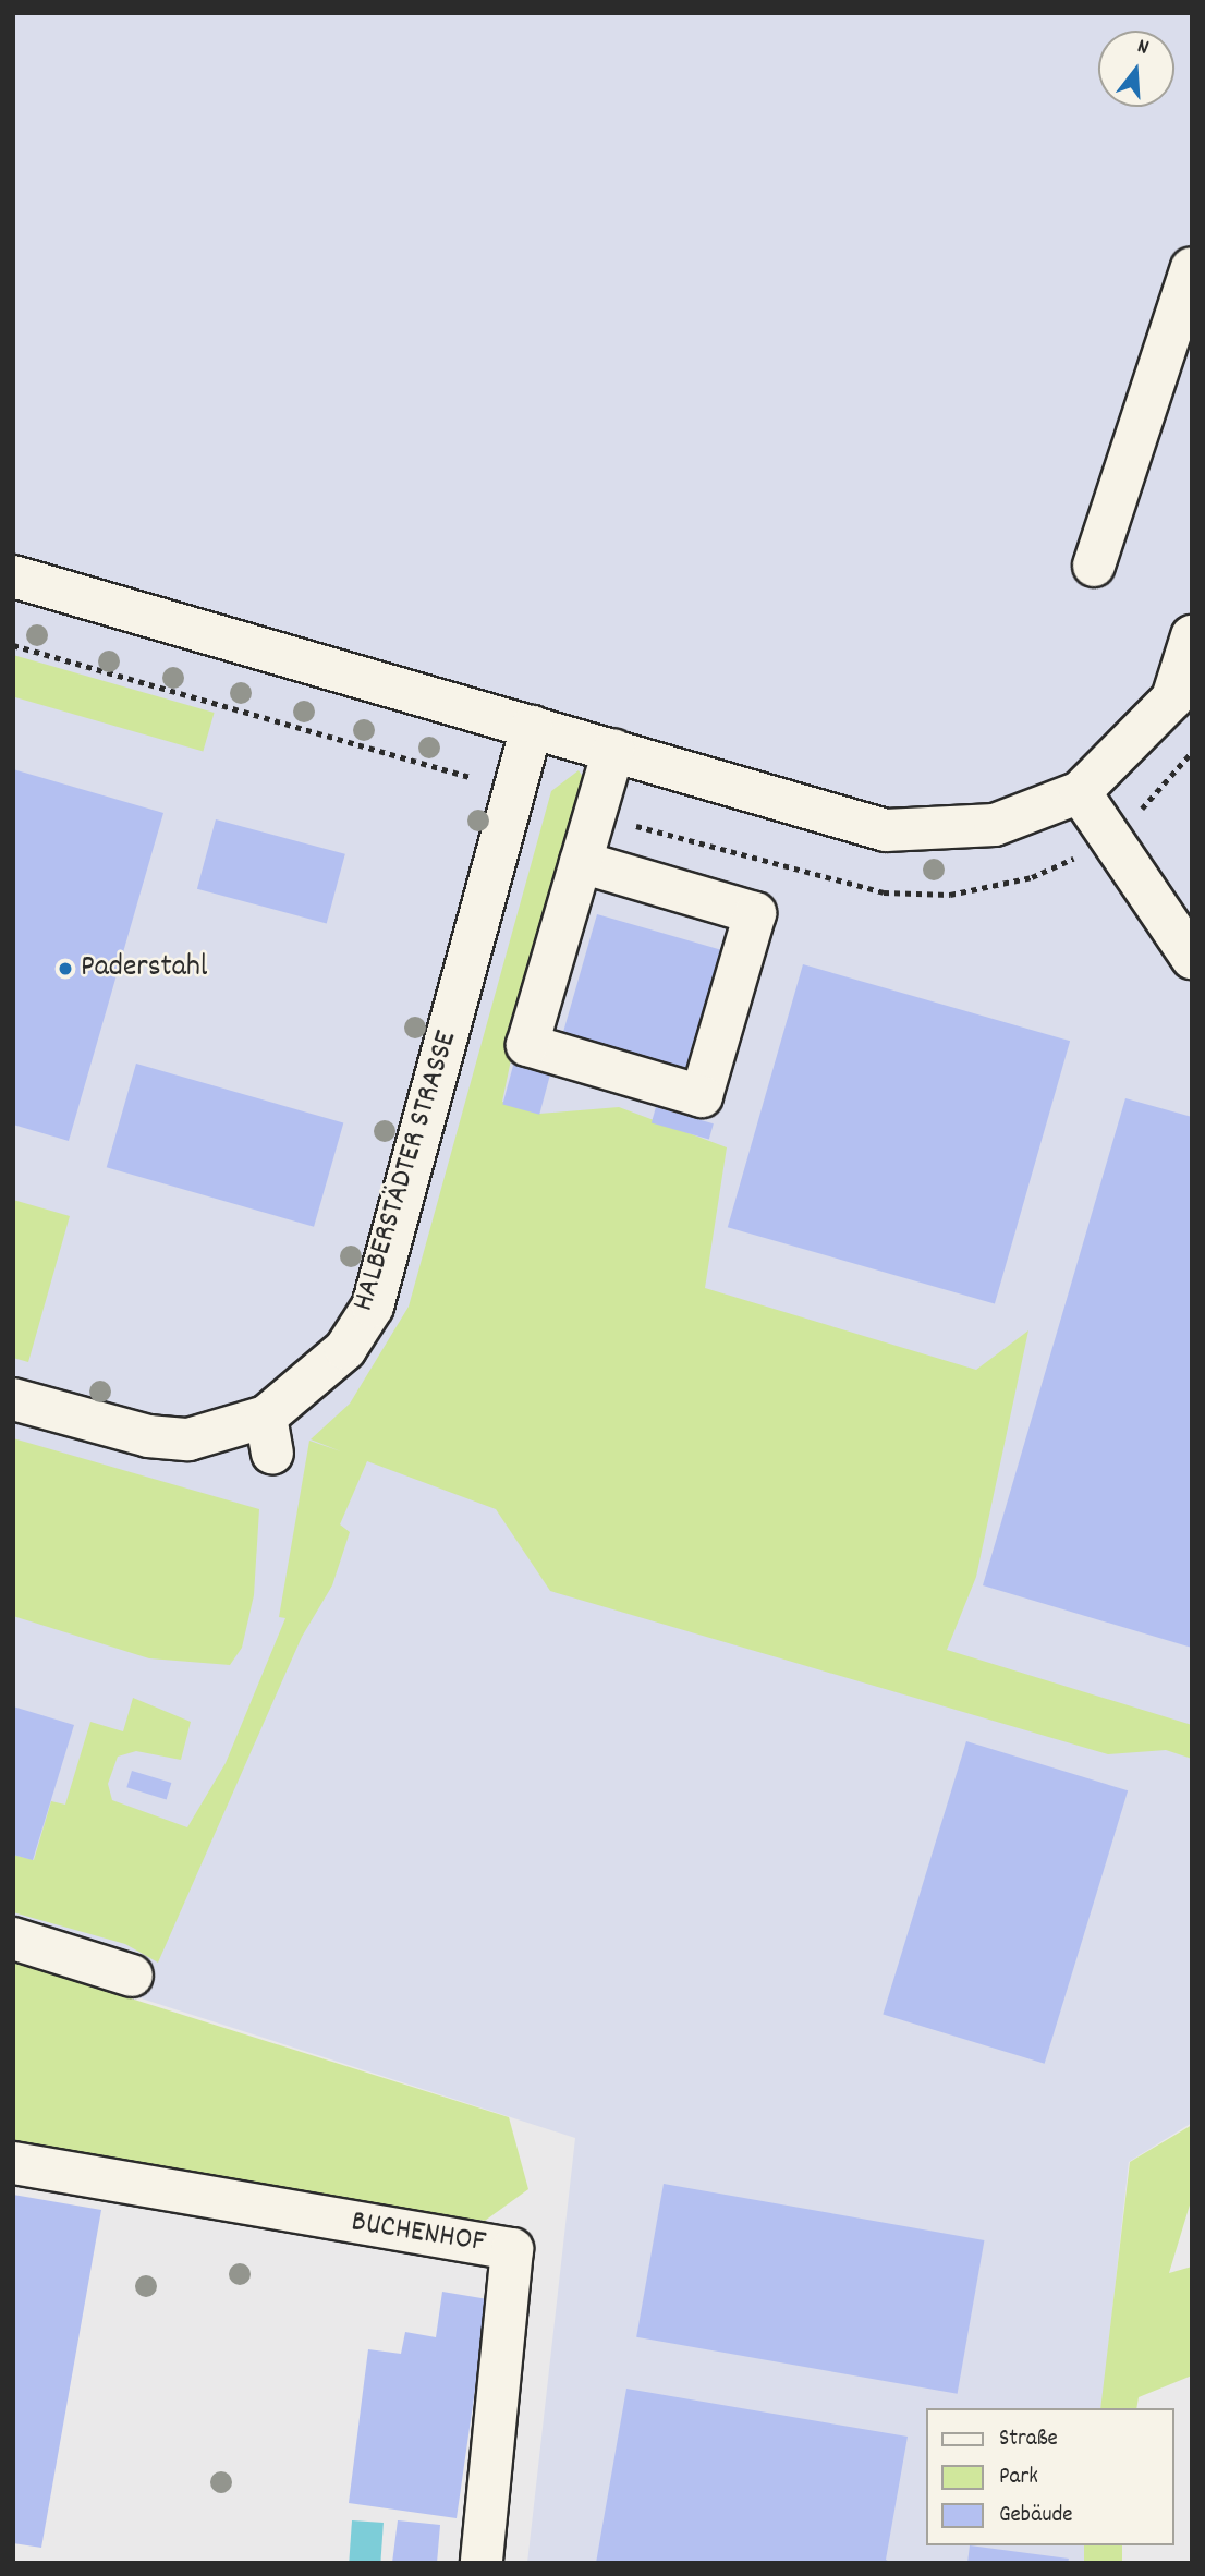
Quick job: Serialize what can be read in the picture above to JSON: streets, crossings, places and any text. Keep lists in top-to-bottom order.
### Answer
{
  "streets": {
    "street": ["HALBERSTÄDTER STRASSE", "BUCHENHOF"]
  },
  "places": ["Paderstahl"],
  "legend": ["Straße", "Park", "Gebäude"],
  "north": "top"
}
